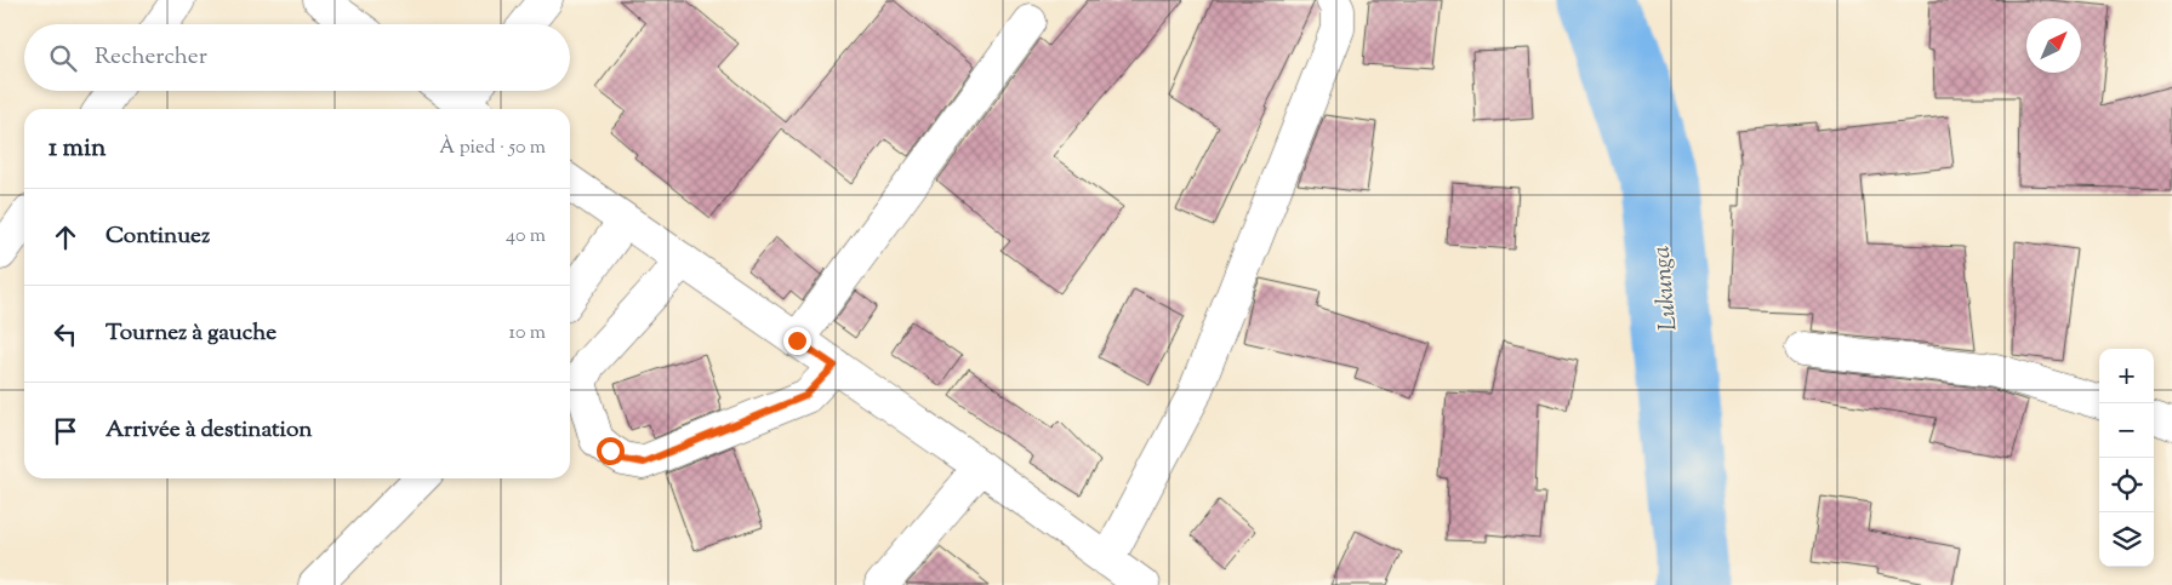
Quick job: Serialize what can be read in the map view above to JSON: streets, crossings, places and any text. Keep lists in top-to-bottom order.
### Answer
{
  "water": ["Lukunga"],
  "north": "top right",
  "page": {
    "search": "Rechercher",
    "heading": ["1 min", "À pied · 50 m"],
    "list": [
      ["Continuez", "40 m"],
      ["Tournez à gauche", "10 m"],
      "Arrivée à destination"
    ],
    "map_buttons": ["+", "−"]
  }
}
